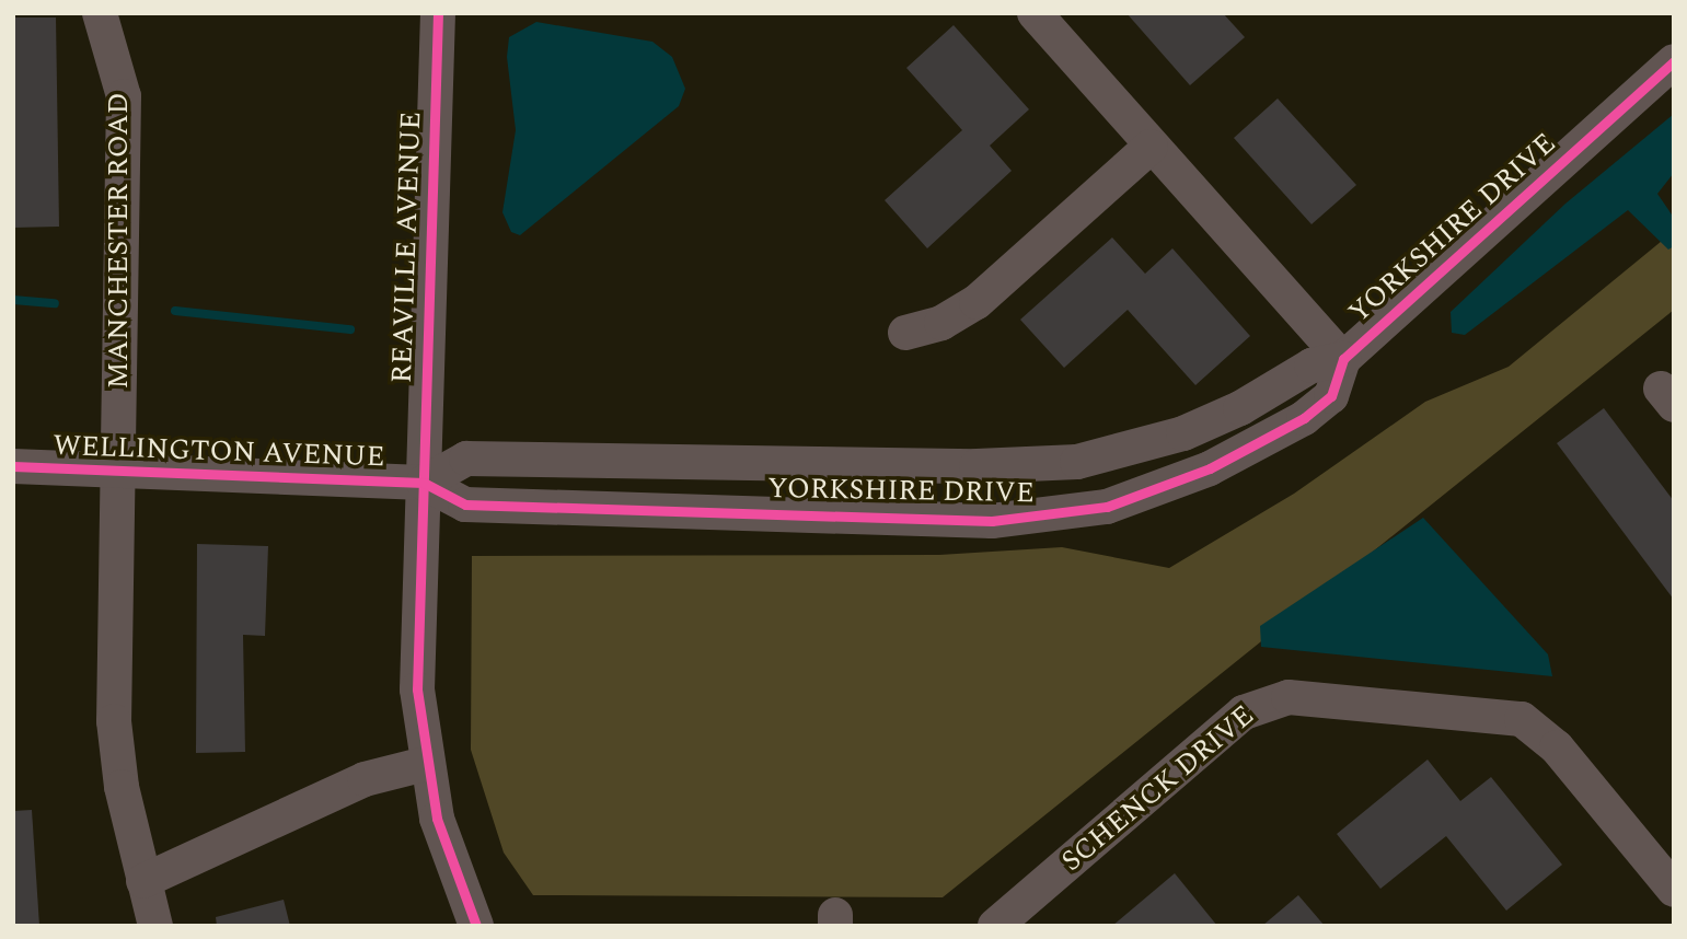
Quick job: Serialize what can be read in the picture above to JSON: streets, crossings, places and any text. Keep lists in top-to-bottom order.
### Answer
{
  "streets": {
    "street": [
      "YORKSHIRE DRIVE",
      "MANCHESTER ROAD",
      "REAVILLE AVENUE",
      "WELLINGTON AVENUE",
      "SCHENCK DRIVE"
    ]
  },
  "crossings": [
    ["YORKSHIRE DRIVE", "REAVILLE AVENUE"],
    ["YORKSHIRE DRIVE", "WELLINGTON AVENUE"],
    ["MANCHESTER ROAD", "WELLINGTON AVENUE"],
    ["REAVILLE AVENUE", "WELLINGTON AVENUE"]
  ]
}
